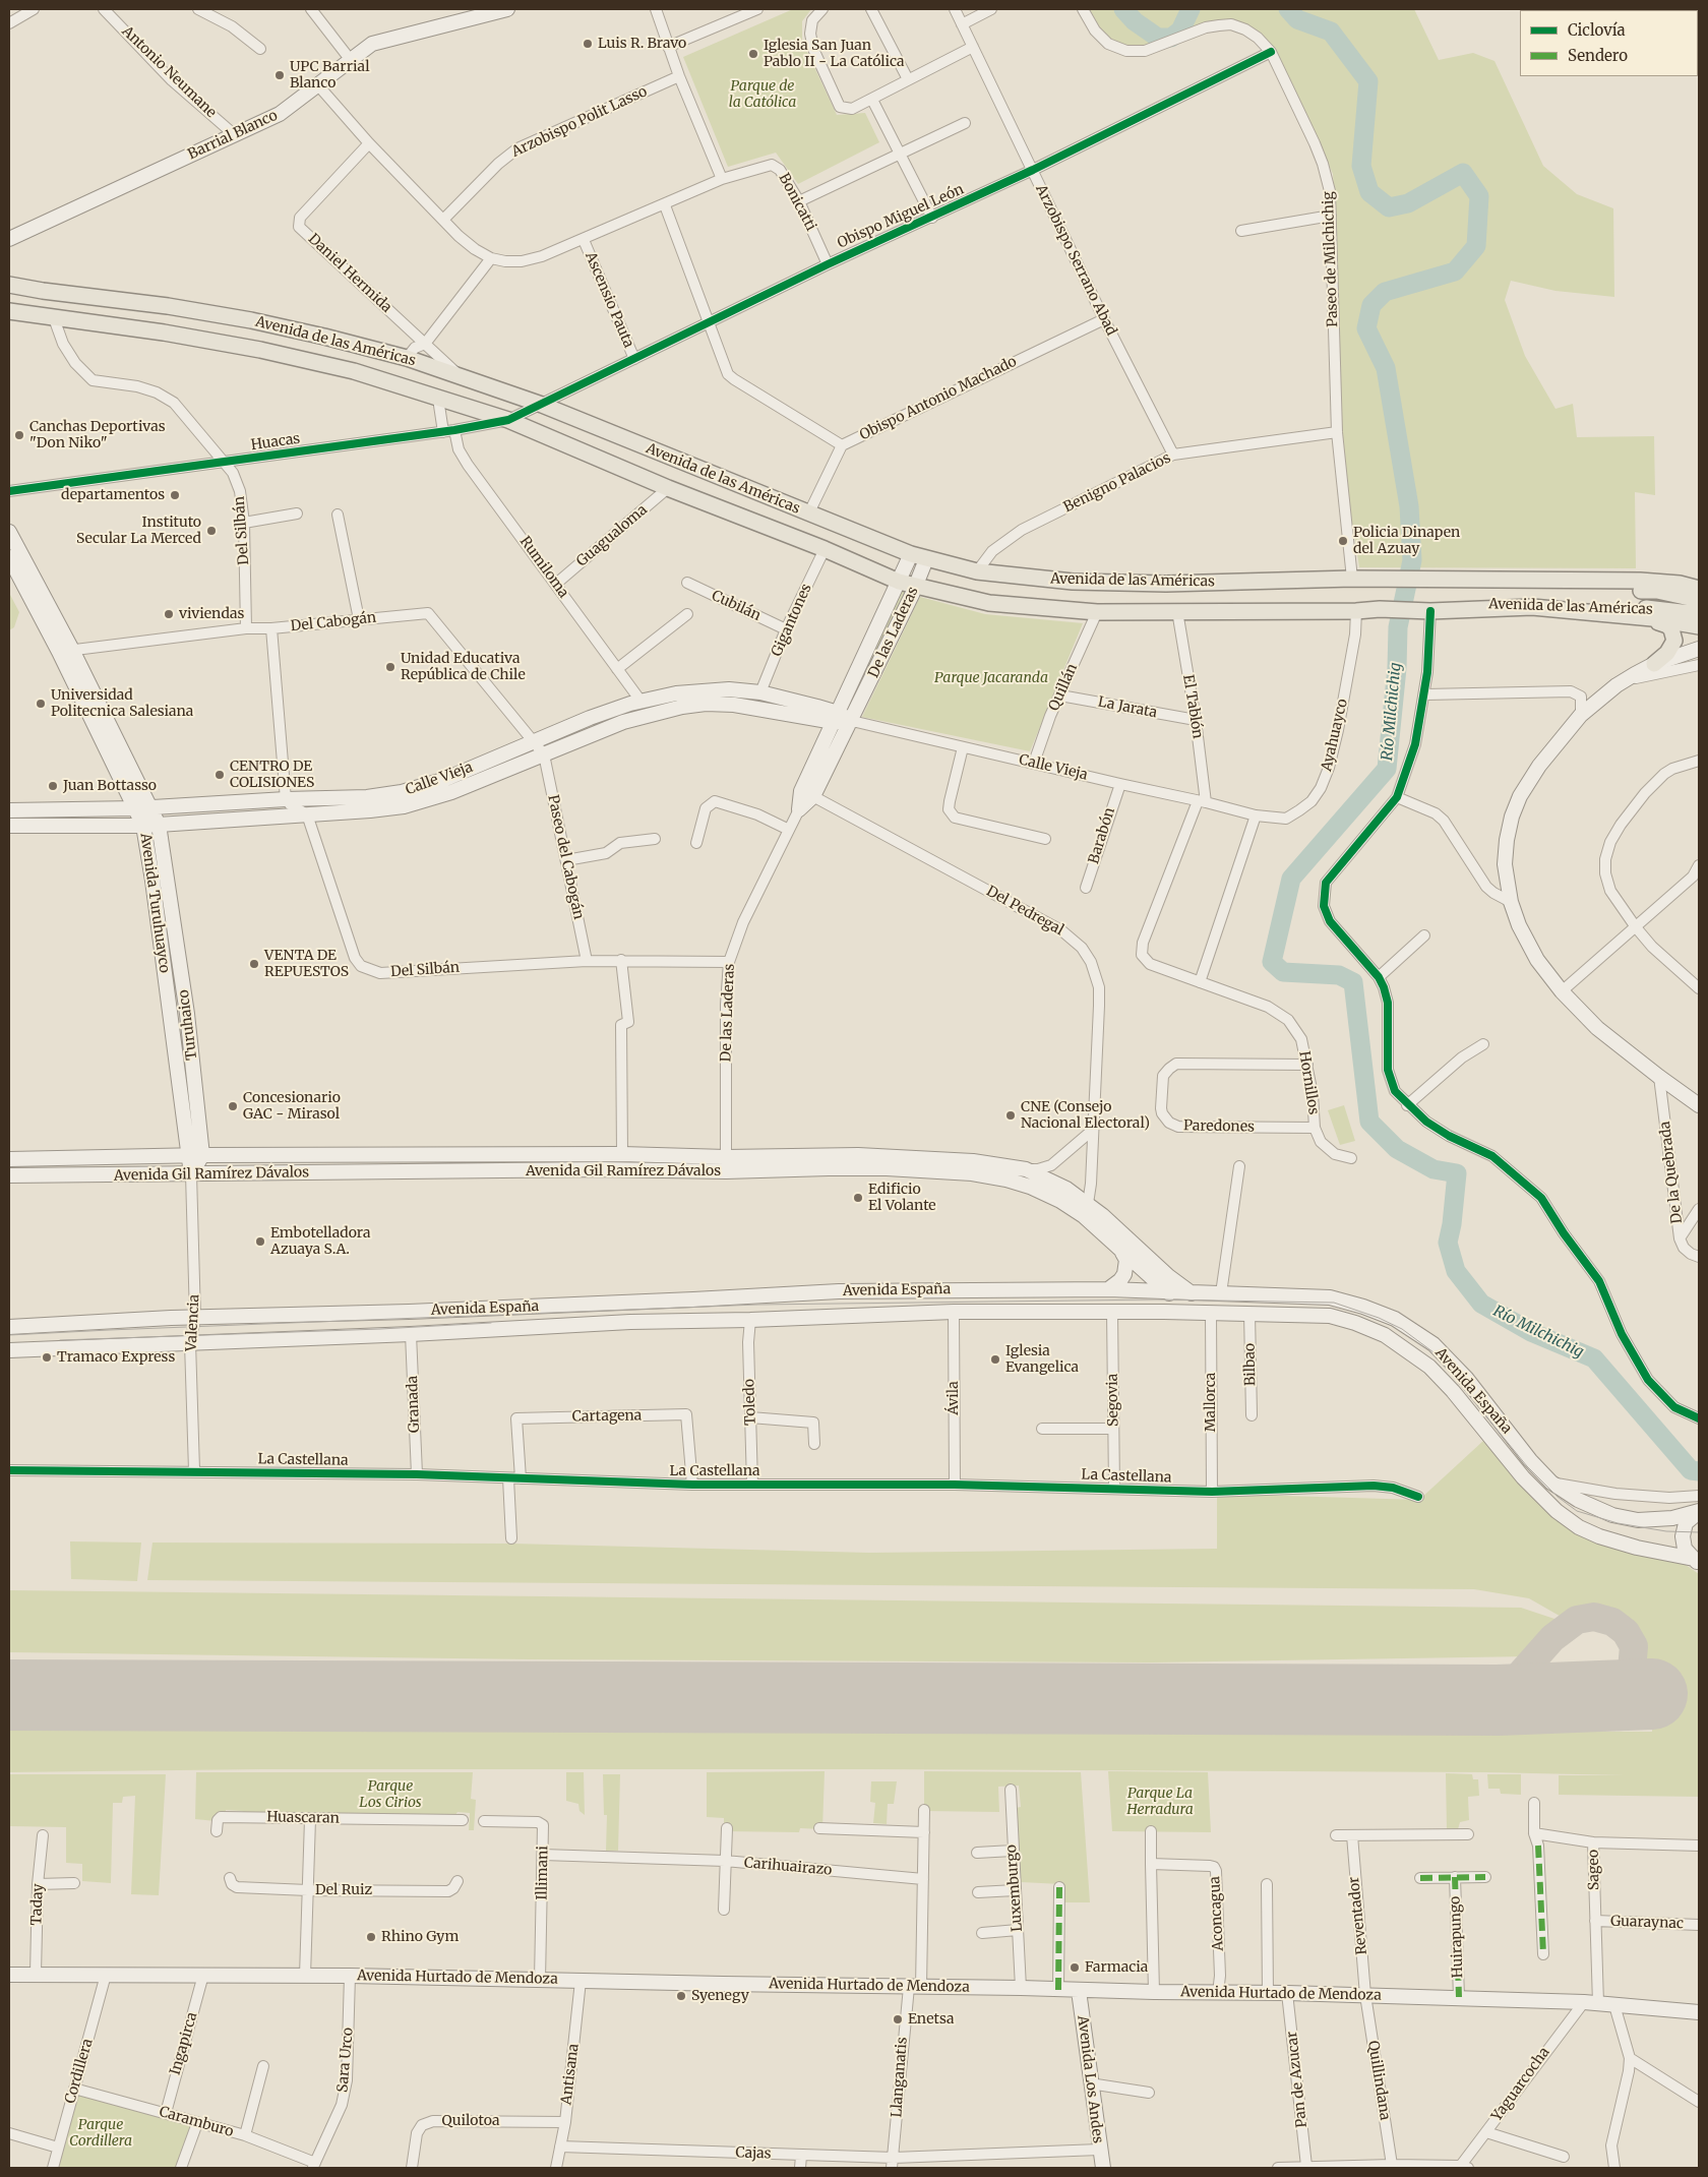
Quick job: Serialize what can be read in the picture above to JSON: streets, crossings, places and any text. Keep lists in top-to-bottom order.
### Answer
{
  "streets": {
    "main road": [
      "Barrial Blanco",
      "Avenida de las Américas",
      "De las Laderas",
      "Calle Vieja",
      "Avenida Turuhuayco",
      "Turuhaico",
      "Avenida Gil Ramírez Dávalos",
      "Avenida España",
      "Avenida Hurtado de Mendoza",
      "Avenida Los Andes"
    ],
    "street": [
      "Antonio Neumane",
      "Arzobispo Polit Lasso",
      "Bonicatti",
      "Obispo Miguel León",
      "Paseo de Milchichig",
      "Arzobispo Serrano Abad",
      "Daniel Hermida",
      "Ascensio Pauta",
      "Obispo Antonio Machado",
      "Huacas",
      "Benigno Palacios",
      "Del Silbán",
      "Guagualoma",
      "Rumiloma",
      "Cubilán",
      "Gigantones",
      "Del Cabogán",
      "Quillán",
      "El Tablón",
      "La Jarata",
      "Ayahuayco",
      "Barabón",
      "Paseo del Cabogán",
      "Del Pedregal",
      "Hornillos",
      "Paredones",
      "De la Quebrada",
      "Valencia",
      "Bilbao",
      "Ávila",
      "Segovia",
      "Toledo",
      "Mallorca",
      "Granada",
      "Cartagena",
      "La Castellana",
      "Huascaran",
      "Carihuairazo",
      "Sageo",
      "Illimani",
      "Luxemburgo",
      "Del Ruiz",
      "Taday",
      "Aconcagua",
      "Reventador",
      "Guaraynac",
      "Huirapungo",
      "Ingapirca",
      "Sara Urco",
      "Cordillera",
      "Antisana",
      "Llanganatis",
      "Pan de Azucar",
      "Quillindana",
      "Yaguarcocha",
      "Quilotoa",
      "Caramburo",
      "Cajas"
    ]
  },
  "crossings": [
    ["Antonio Neumane", "Barrial Blanco"],
    ["Bonicatti", "Obispo Miguel León"],
    ["Obispo Miguel León", "Paseo de Milchichig"],
    ["Obispo Miguel León", "Arzobispo Serrano Abad"],
    ["Obispo Miguel León", "Ascensio Pauta"],
    ["Obispo Miguel León", "Avenida de las Américas"],
    ["Obispo Miguel León", "Huacas"],
    ["Paseo de Milchichig", "Avenida de las Américas"],
    ["Paseo de Milchichig", "Benigno Palacios"],
    ["Arzobispo Serrano Abad", "Obispo Antonio Machado"],
    ["Arzobispo Serrano Abad", "Benigno Palacios"],
    ["Daniel Hermida", "Avenida de las Américas"],
    ["Avenida de las Américas", "Huacas"],
    ["Avenida de las Américas", "Benigno Palacios"],
    ["Avenida de las Américas", "Del Silbán"],
    ["Avenida de las Américas", "Guagualoma"],
    ["Avenida de las Américas", "Gigantones"],
    ["Avenida de las Américas", "De las Laderas"],
    ["Avenida de las Américas", "Quillán"],
    ["Avenida de las Américas", "El Tablón"],
    ["Avenida de las Américas", "Ayahuayco"],
    ["Huacas", "Del Silbán"],
    ["Huacas", "Rumiloma"],
    ["Del Silbán", "Del Cabogán"],
    ["Del Silbán", "De las Laderas"],
    ["Del Silbán", "Calle Vieja"],
    ["Del Silbán", "Paseo del Cabogán"],
    ["Guagualoma", "Rumiloma"],
    ["Rumiloma", "Calle Vieja"],
    ["Cubilán", "Gigantones"],
    ["Gigantones", "Calle Vieja"],
    ["Del Cabogán", "Calle Vieja"],
    ["Del Cabogán", "Paseo del Cabogán"],
    ["Del Cabogán", "Avenida Turuhuayco"],
    ["De las Laderas", "Calle Vieja"],
    ["De las Laderas", "Del Pedregal"],
    ["De las Laderas", "Avenida Gil Ramírez Dávalos"],
    ["Quillán", "La Jarata"],
    ["Quillán", "Calle Vieja"],
    ["El Tablón", "La Jarata"],
    ["El Tablón", "Calle Vieja"],
    ["El Tablón", "Hornillos"],
    ["Ayahuayco", "Calle Vieja"],
    ["Calle Vieja", "Barabón"],
    ["Calle Vieja", "Paseo del Cabogán"],
    ["Calle Vieja", "Avenida Turuhuayco"],
    ["Calle Vieja", "Turuhaico"],
    ["Avenida Turuhuayco", "Turuhaico"],
    ["Avenida Turuhuayco", "Avenida Gil Ramírez Dávalos"],
    ["Del Pedregal", "Avenida Gil Ramírez Dávalos"],
    ["Turuhaico", "Avenida Gil Ramírez Dávalos"],
    ["Turuhaico", "Valencia"],
    ["Hornillos", "Paredones"],
    ["Avenida Gil Ramírez Dávalos", "Avenida España"],
    ["Avenida Gil Ramírez Dávalos", "Valencia"],
    ["Avenida España", "Valencia"],
    ["Avenida España", "Bilbao"],
    ["Avenida España", "Ávila"],
    ["Avenida España", "Segovia"],
    ["Avenida España", "Toledo"],
    ["Avenida España", "Mallorca"],
    ["Avenida España", "Granada"],
    ["Valencia", "La Castellana"],
    ["Ávila", "La Castellana"],
    ["Segovia", "La Castellana"],
    ["Toledo", "La Castellana"],
    ["Mallorca", "La Castellana"],
    ["Granada", "La Castellana"],
    ["Cartagena", "La Castellana"],
    ["Carihuairazo", "Illimani"],
    ["Sageo", "Guaraynac"],
    ["Sageo", "Avenida Hurtado de Mendoza"],
    ["Sageo", "Yaguarcocha"],
    ["Illimani", "Avenida Hurtado de Mendoza"],
    ["Luxemburgo", "Avenida Hurtado de Mendoza"],
    ["Taday", "Avenida Hurtado de Mendoza"],
    ["Aconcagua", "Avenida Hurtado de Mendoza"],
    ["Reventador", "Avenida Hurtado de Mendoza"],
    ["Reventador", "Quillindana"],
    ["Huirapungo", "Avenida Hurtado de Mendoza"],
    ["Avenida Hurtado de Mendoza", "Ingapirca"],
    ["Avenida Hurtado de Mendoza", "Sara Urco"],
    ["Avenida Hurtado de Mendoza", "Cordillera"],
    ["Avenida Hurtado de Mendoza", "Antisana"],
    ["Avenida Hurtado de Mendoza", "Llanganatis"],
    ["Avenida Hurtado de Mendoza", "Avenida Los Andes"],
    ["Avenida Hurtado de Mendoza", "Pan de Azucar"],
    ["Avenida Hurtado de Mendoza", "Quillindana"],
    ["Avenida Hurtado de Mendoza", "Yaguarcocha"],
    ["Ingapirca", "Caramburo"],
    ["Sara Urco", "Caramburo"],
    ["Cordillera", "Caramburo"],
    ["Antisana", "Quilotoa"],
    ["Antisana", "Cajas"],
    ["Llanganatis", "Cajas"],
    ["Avenida Los Andes", "Cajas"]
  ],
  "water": ["Río Milchichig"],
  "parks": [
    "Parque de la Católica",
    "Parque Jacaranda",
    "Parque Los Cirios",
    "Parque La Herradura",
    "Parque Cordillera"
  ],
  "places": [
    "Luis R. Bravo",
    "Iglesia San Juan Pablo II - La Católica",
    "UPC Barrial Blanco",
    "Canchas Deportivas \"Don Niko\"",
    "departamentos",
    "Instituto Secular La Merced",
    "Policia Dinapen del Azuay",
    "viviendas",
    "Unidad Educativa República de Chile",
    "Universidad Politecnica Salesiana",
    "CENTRO DE COLISIONES",
    "Juan Bottasso",
    "VENTA DE REPUESTOS",
    "Concesionario GAC - Mirasol",
    "CNE (Consejo Nacional Electoral)",
    "Edificio El Volante",
    "Embotelladora Azuaya S.A.",
    "Tramaco Express",
    "Iglesia Evangelica",
    "Rhino Gym",
    "Farmacia",
    "Syenegy",
    "Enetsa"
  ],
  "legend": ["Ciclovía", "Sendero"]
}
